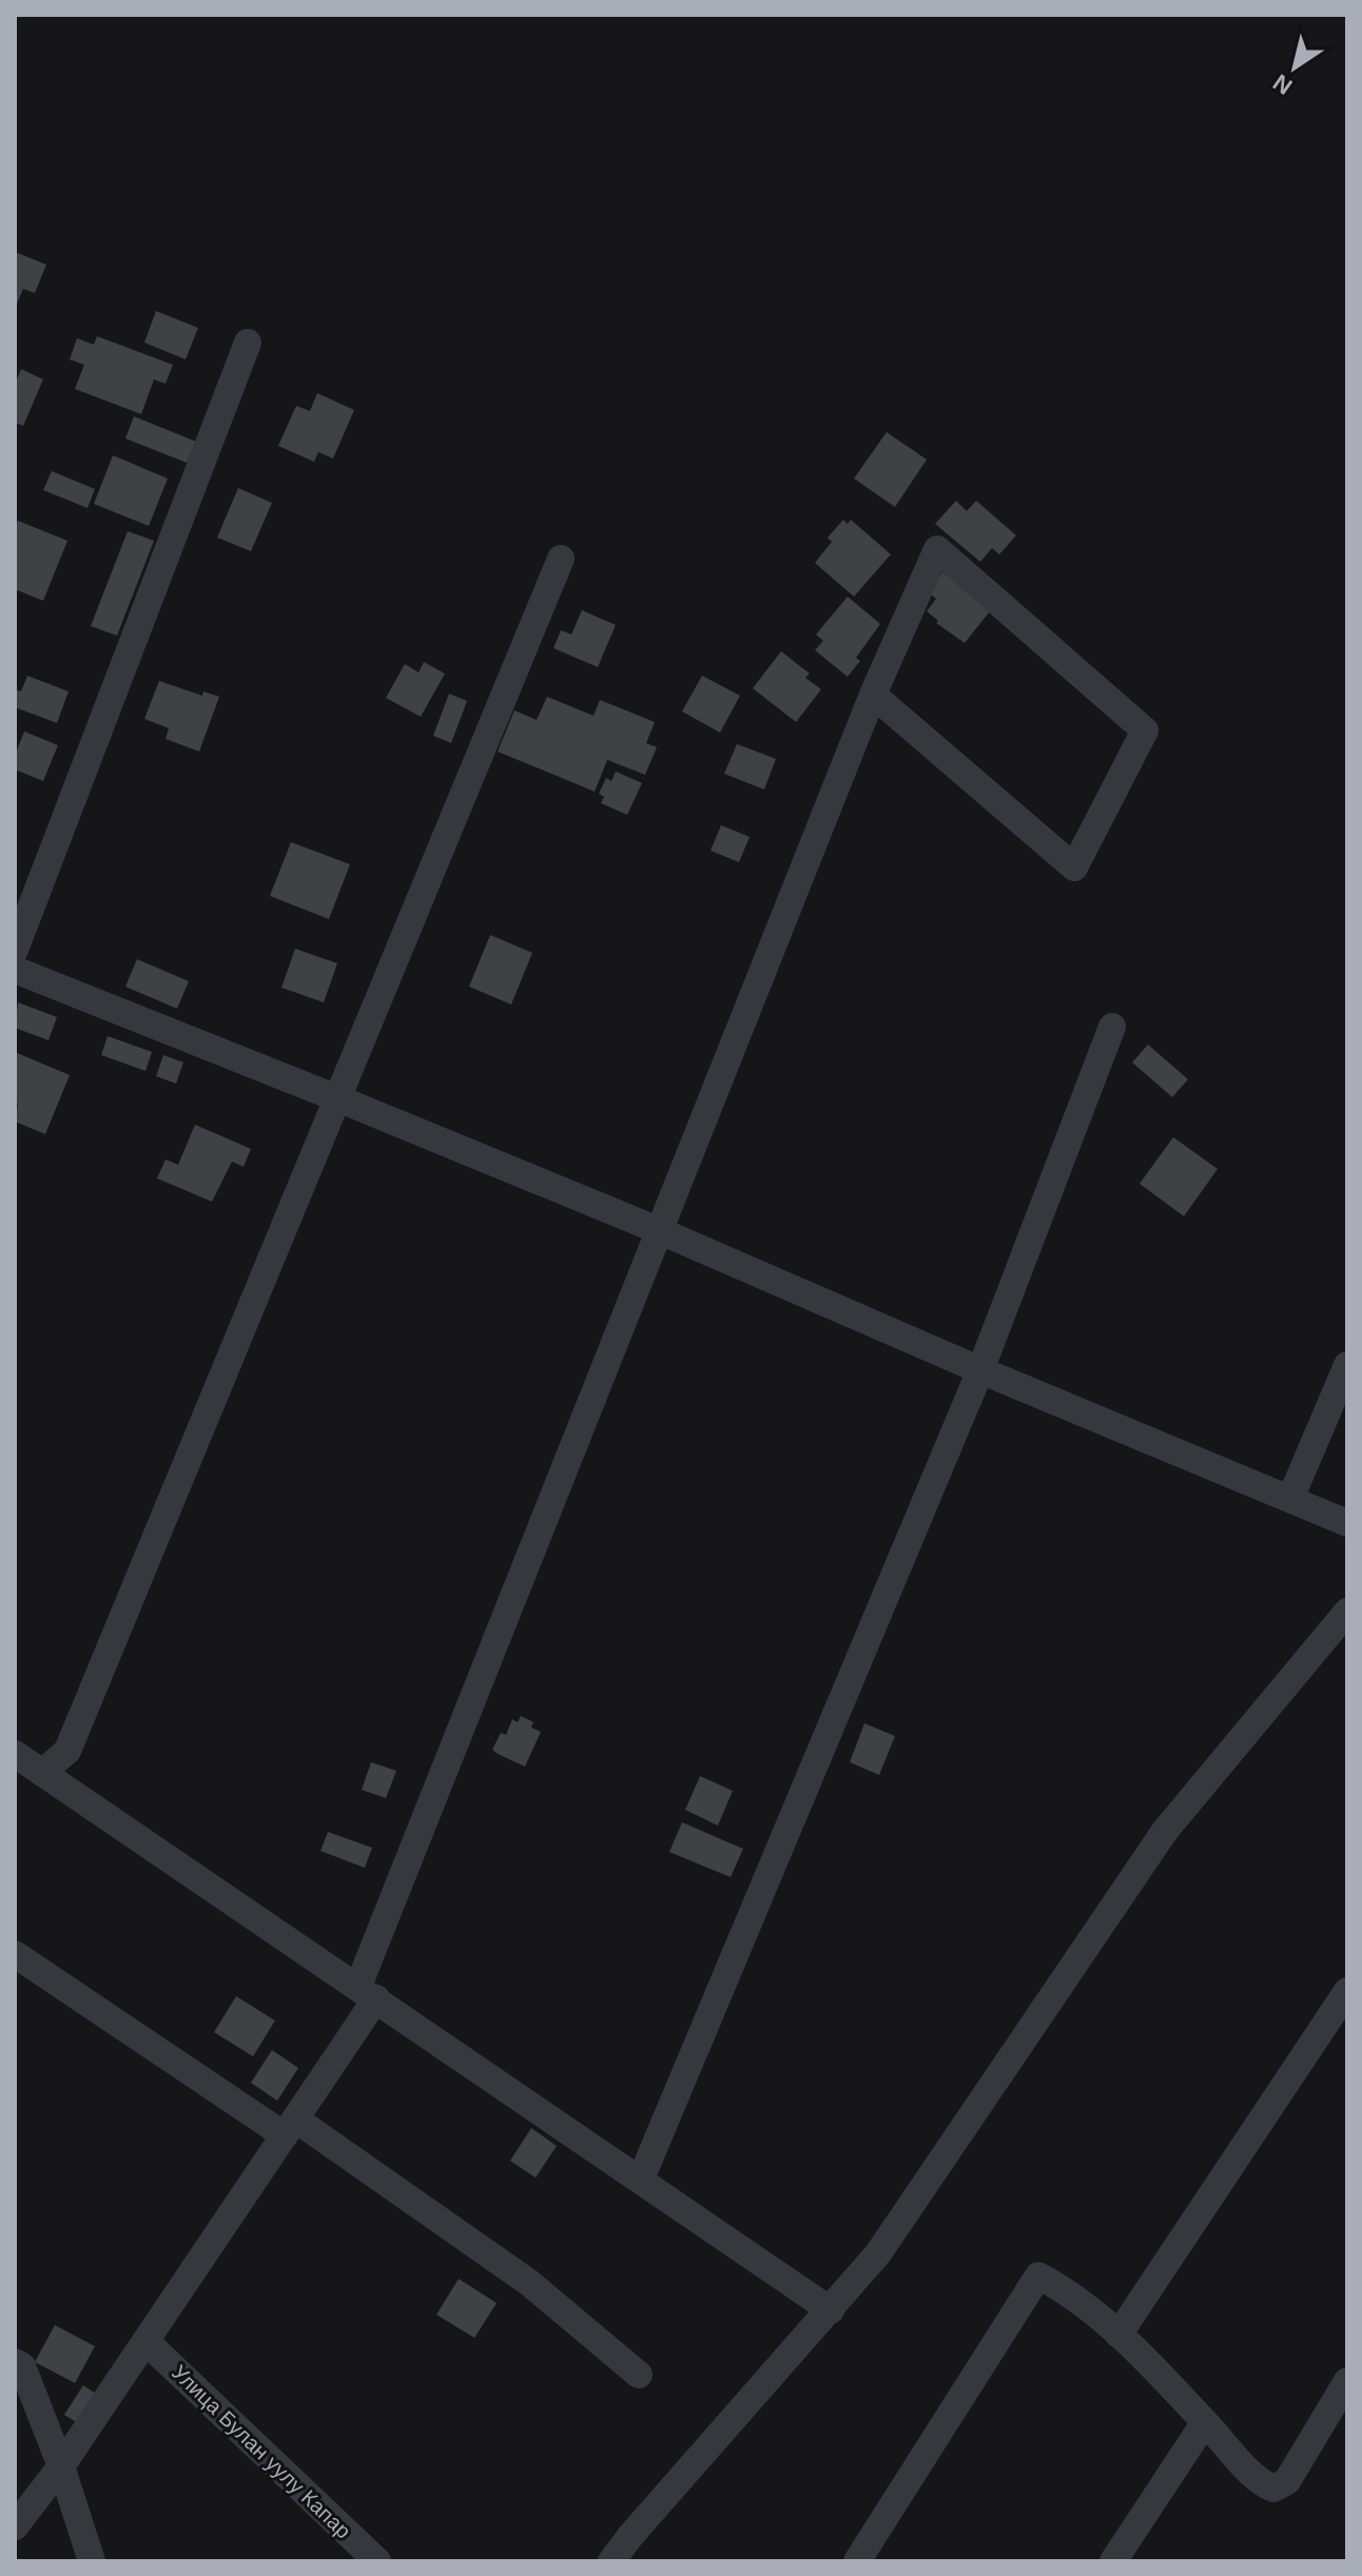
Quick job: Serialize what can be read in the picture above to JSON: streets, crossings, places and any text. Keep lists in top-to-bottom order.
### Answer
{
  "streets": {
    "street": ["Улица Булан уулу Капар"]
  },
  "north": "bottom left"
}
